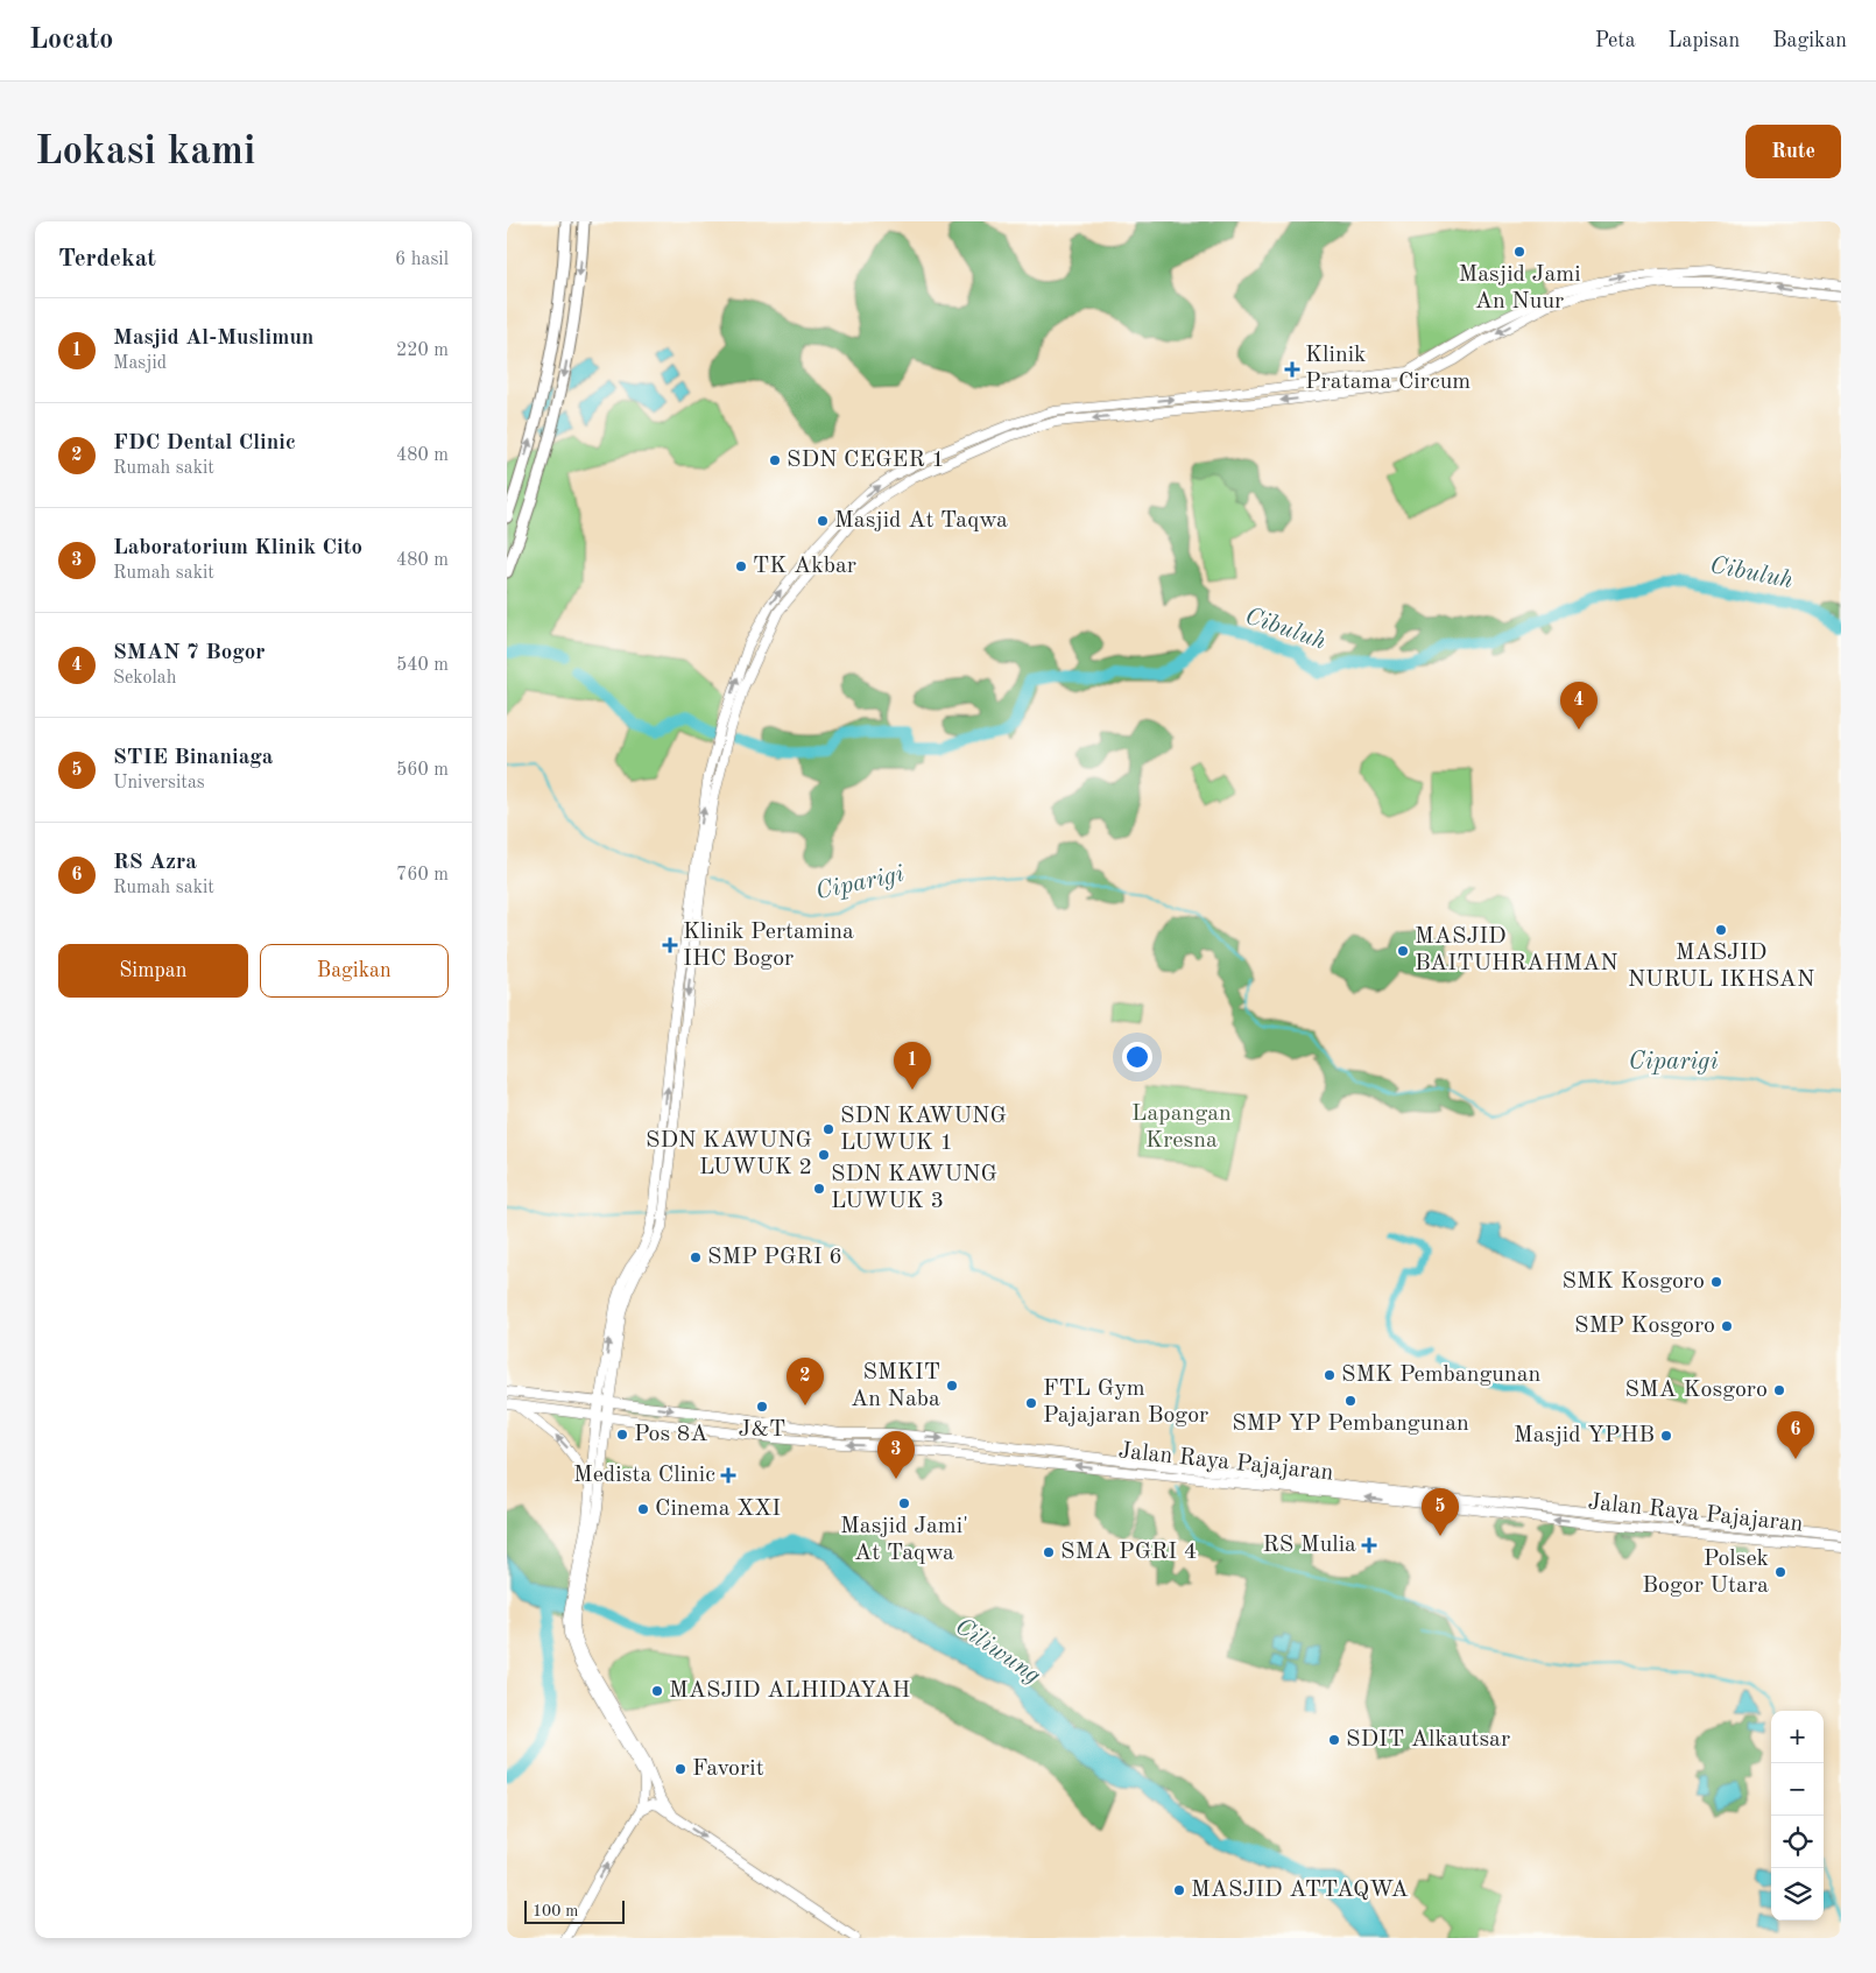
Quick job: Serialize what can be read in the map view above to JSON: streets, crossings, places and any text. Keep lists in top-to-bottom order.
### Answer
{
  "streets": {
    "main road": ["Jalan Raya Pajajaran"]
  },
  "water": ["Cibuluh", "Ciparigi", "Ciliwung"],
  "parks": ["Lapangan Kresna"],
  "places": {
    "other": [
      "Masjid Jami An Nuur",
      "SDN CEGER 1",
      "Masjid At Taqwa",
      "TK Akbar",
      "MASJID NURUL IKHSAN",
      "MASJID BAITUHRAHMAN",
      "SDN KAWUNG LUWUK 1",
      "SDN KAWUNG LUWUK 2",
      "SDN KAWUNG LUWUK 3",
      "SMP PGRI 6",
      "SMK Kosgoro",
      "SMP Kosgoro",
      "SMK Pembangunan",
      "SMKIT An Naba",
      "SMA Kosgoro",
      "SMP YP Pembangunan",
      "FTL Gym Pajajaran Bogor",
      "J&T",
      "Pos 8A",
      "Masjid YPHB",
      "Masjid Jami' At Taqwa",
      "Cinema XXI",
      "SMA PGRI 4",
      "Polsek Bogor Utara",
      "MASJID ALHIDAYAH",
      "SDIT Alkautsar",
      "Favorit",
      "MASJID ATTAQWA"
    ],
    "health": [
      "Klinik Pratama Circum",
      "Klinik Pertamina IHC Bogor",
      "Medista Clinic",
      "RS Mulia"
    ]
  },
  "scale_bar": "100 m",
  "page": {
    "header": "Locato",
    "nav": ["Peta", "Lapisan", "Bagikan"],
    "buttons": [
      "Rute",
      ["Simpan", "Bagikan"]
    ],
    "title": "Lokasi kami",
    "heading": ["Terdekat", "6 hasil"],
    "list": [
      {
        "mark": "1",
        "name": "Masjid Al-Muslimun",
        "note": "Masjid",
        "value": "220 m"
      },
      {
        "mark": "2",
        "name": "FDC Dental Clinic",
        "note": "Rumah sakit",
        "value": "480 m"
      },
      {
        "mark": "3",
        "name": "Laboratorium Klinik Cito",
        "note": "Rumah sakit",
        "value": "480 m"
      },
      {
        "mark": "4",
        "name": "SMAN 7 Bogor",
        "note": "Sekolah",
        "value": "540 m"
      },
      {
        "mark": "5",
        "name": "STIE Binaniaga",
        "note": "Universitas",
        "value": "560 m"
      },
      {
        "mark": "6",
        "name": "RS Azra",
        "note": "Rumah sakit",
        "value": "760 m"
      }
    ],
    "pins": [
      "4",
      "1",
      "2",
      "6",
      "3",
      "5"
    ],
    "map_buttons": ["+", "−"],
    "scale": "100 m"
  }
}
